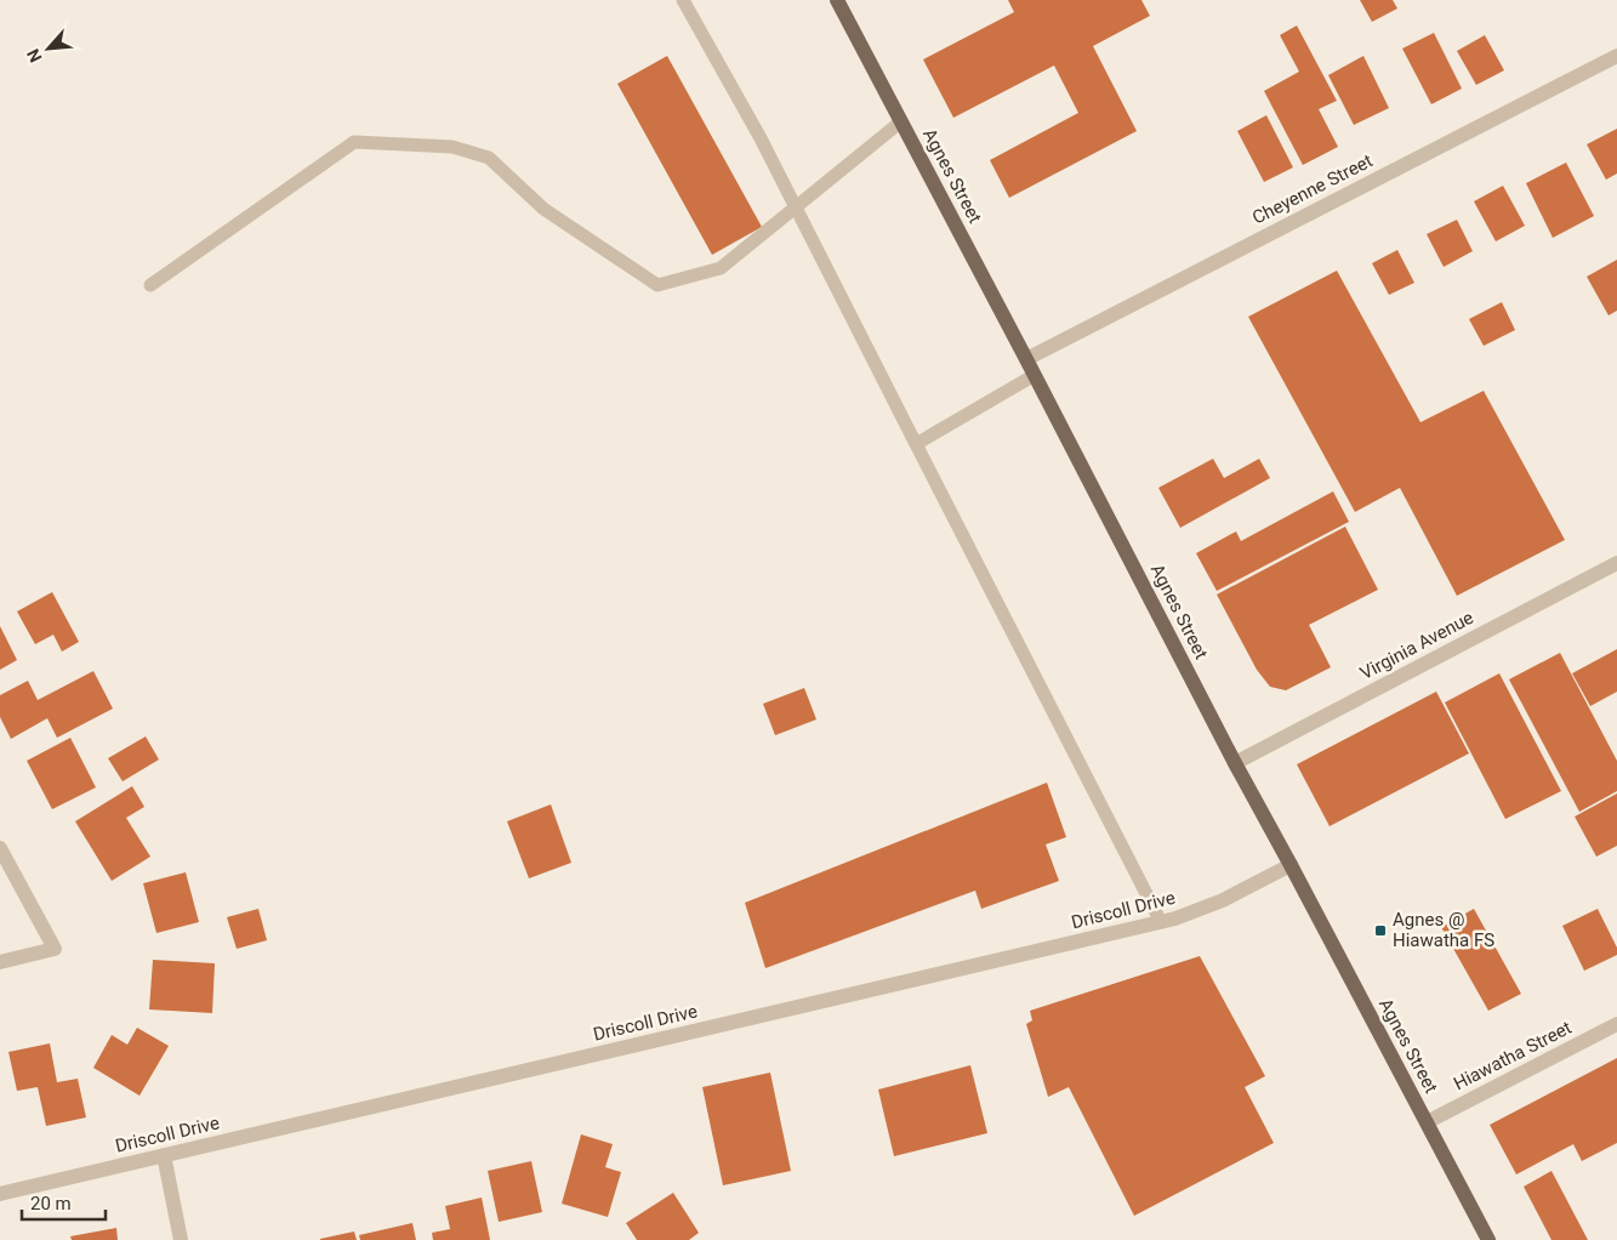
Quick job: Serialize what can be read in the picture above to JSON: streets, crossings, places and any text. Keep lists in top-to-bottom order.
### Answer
{
  "streets": {
    "main road": ["Agnes Street"],
    "street": [
      "Cheyenne Street",
      "Virginia Avenue",
      "Driscoll Drive",
      "Hiawatha Street"
    ]
  },
  "crossings": [
    ["Agnes Street", "Cheyenne Street"],
    ["Agnes Street", "Virginia Avenue"],
    ["Agnes Street", "Driscoll Drive"],
    ["Agnes Street", "Hiawatha Street"]
  ],
  "places": {
    "transit": ["Agnes @ Hiawatha FS"]
  },
  "scale_bar": "20 m",
  "north": "bottom left"
}
